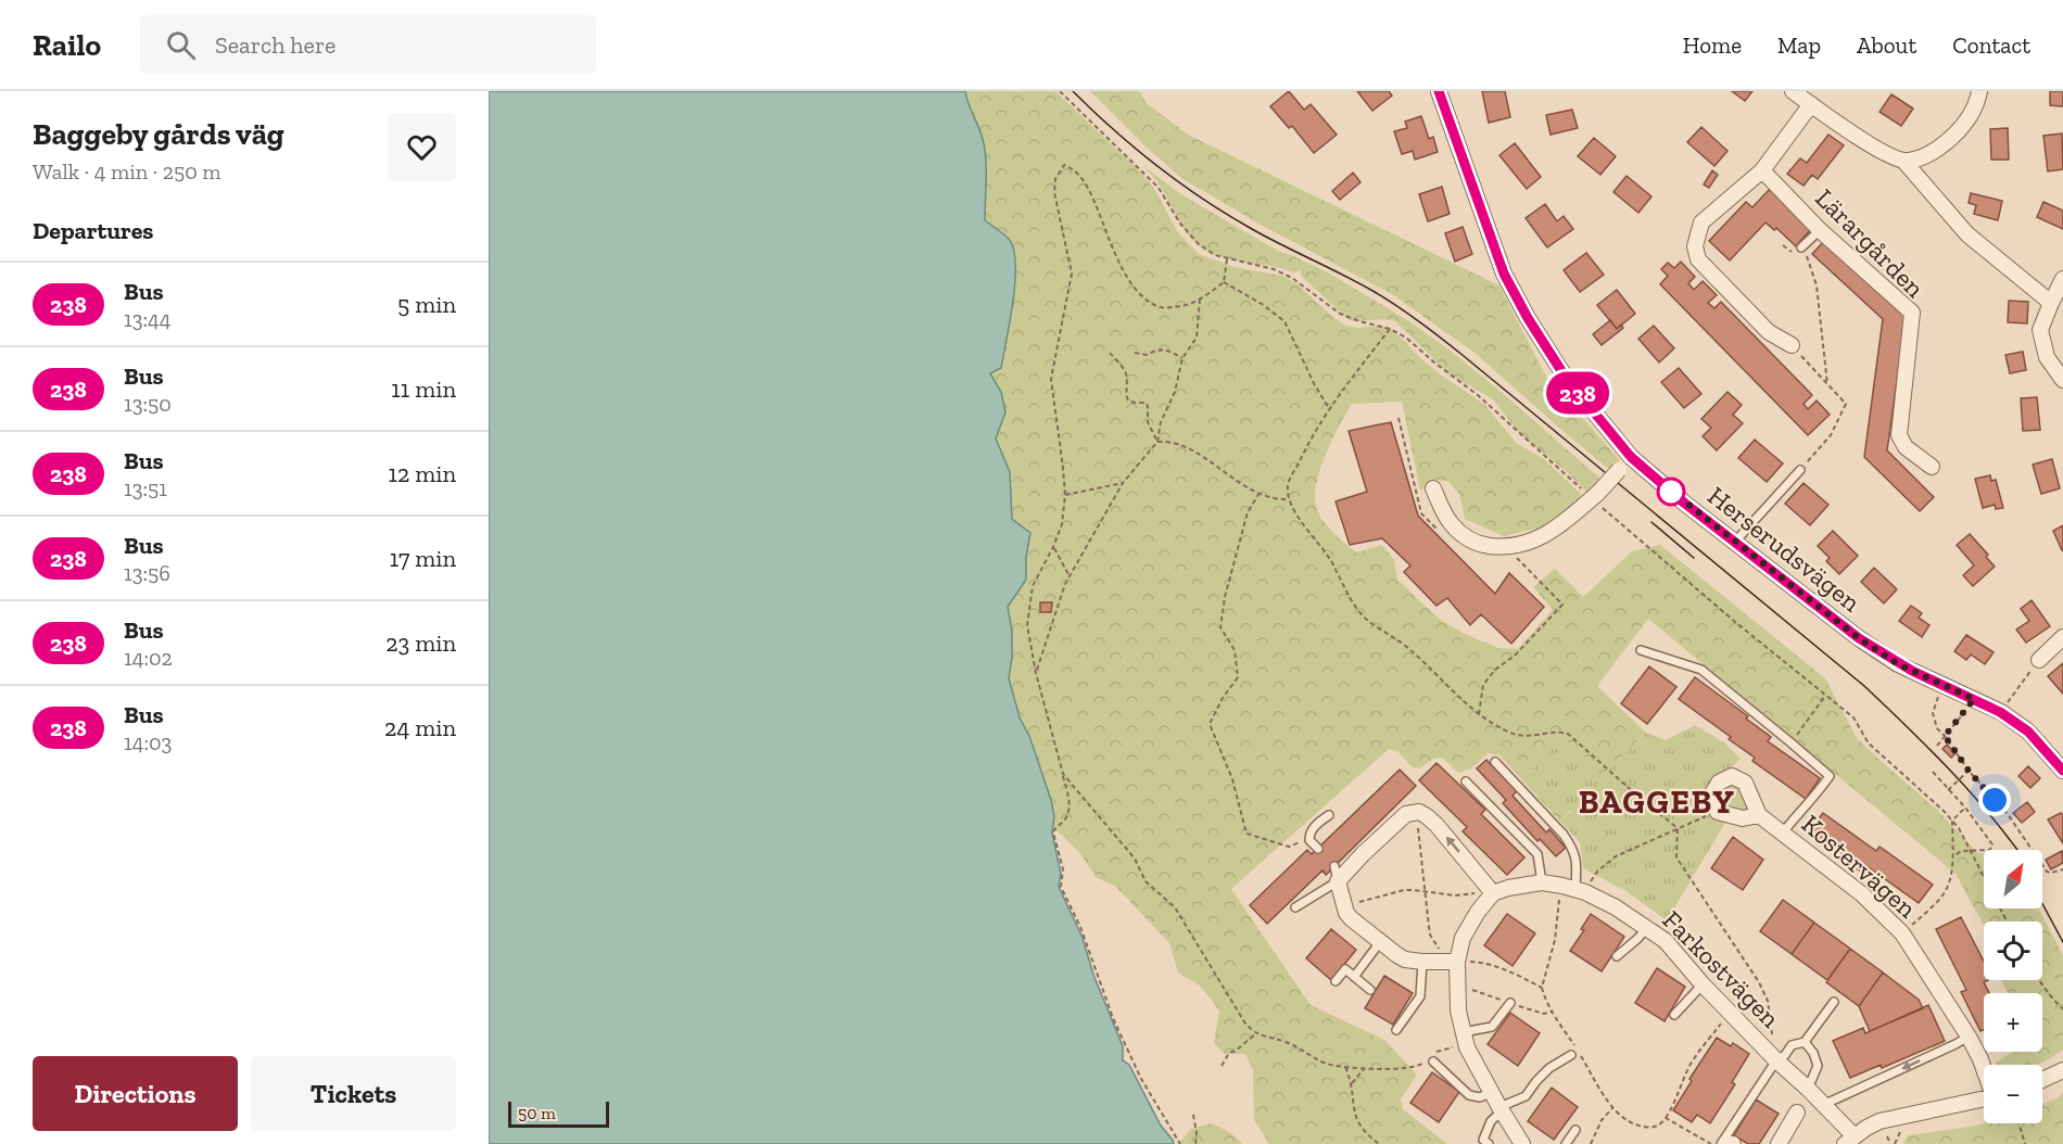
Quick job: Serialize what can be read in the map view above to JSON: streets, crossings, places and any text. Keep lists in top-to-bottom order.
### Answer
{
  "streets": {
    "street": [
      "Lärargården",
      "Herserudsvägen",
      "Kostervägen",
      "Farkostvägen"
    ]
  },
  "districts": ["BAGGEBY"],
  "lines": ["bus line 238"],
  "scale_bar": "50 m",
  "north": "top right",
  "page": {
    "header": "Railo",
    "search": "Search here",
    "nav": [
      "Home",
      "Map",
      "About",
      "Contact"
    ],
    "heading": [
      ["Baggeby gårds väg", "Walk · 4 min · 250 m"],
      "Departures"
    ],
    "on_map": "238",
    "list": [
      {
        "mark": "238",
        "name": "Bus",
        "note": "13:44",
        "value": "5 min"
      },
      {
        "mark": "238",
        "name": "Bus",
        "note": "13:50",
        "value": "11 min"
      },
      {
        "mark": "238",
        "name": "Bus",
        "note": "13:51",
        "value": "12 min"
      },
      {
        "mark": "238",
        "name": "Bus",
        "note": "13:56",
        "value": "17 min"
      },
      {
        "mark": "238",
        "name": "Bus",
        "note": "14:02",
        "value": "23 min"
      },
      {
        "mark": "238",
        "name": "Bus",
        "note": "14:03",
        "value": "24 min"
      }
    ],
    "map_buttons": ["+", "−"],
    "buttons": ["Directions", "Tickets"],
    "scale": "50 m"
  }
}
